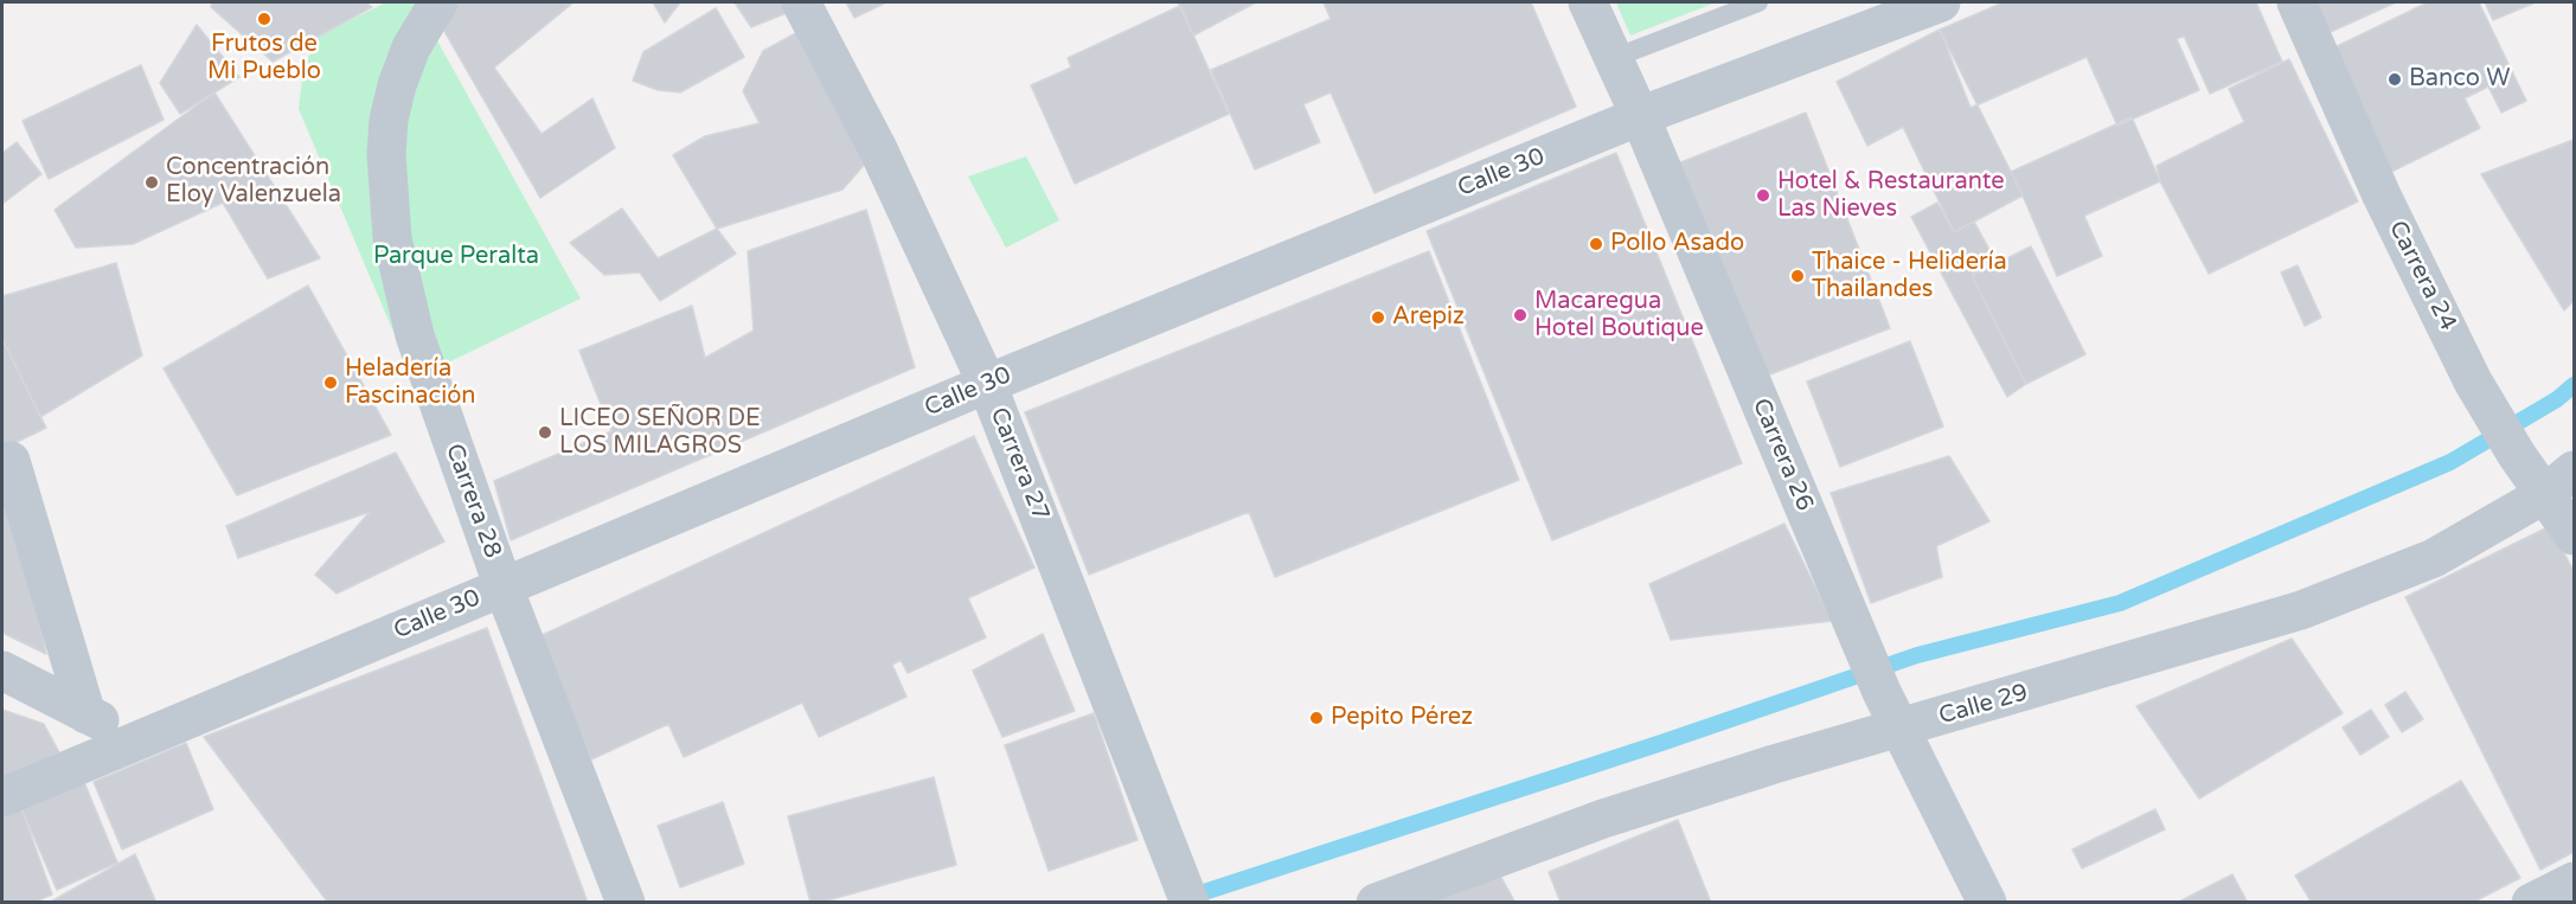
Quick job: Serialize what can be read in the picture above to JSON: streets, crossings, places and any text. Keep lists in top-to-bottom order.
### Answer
{
  "streets": {
    "street": [
      "Calle 30",
      "Carrera 24",
      "Carrera 26",
      "Carrera 27",
      "Carrera 28",
      "Calle 29"
    ]
  },
  "crossings": [
    ["Calle 30", "Carrera 26"],
    ["Calle 30", "Carrera 27"],
    ["Calle 30", "Carrera 28"],
    ["Carrera 24", "Calle 29"],
    ["Carrera 26", "Calle 29"]
  ],
  "parks": ["Parque Peralta"],
  "places": [
    "Frutos de Mi Pueblo",
    "Banco W",
    "Concentración Eloy Valenzuela",
    "Hotel & Restaurante Las Nieves",
    "Pollo Asado",
    "Thaice - Helidería Thailandes",
    "Macaregua Hotel Boutique",
    "Arepiz",
    "Heladería Fascinación",
    "LICEO SEÑOR DE LOS MILAGROS",
    "Pepito Pérez"
  ]
}
